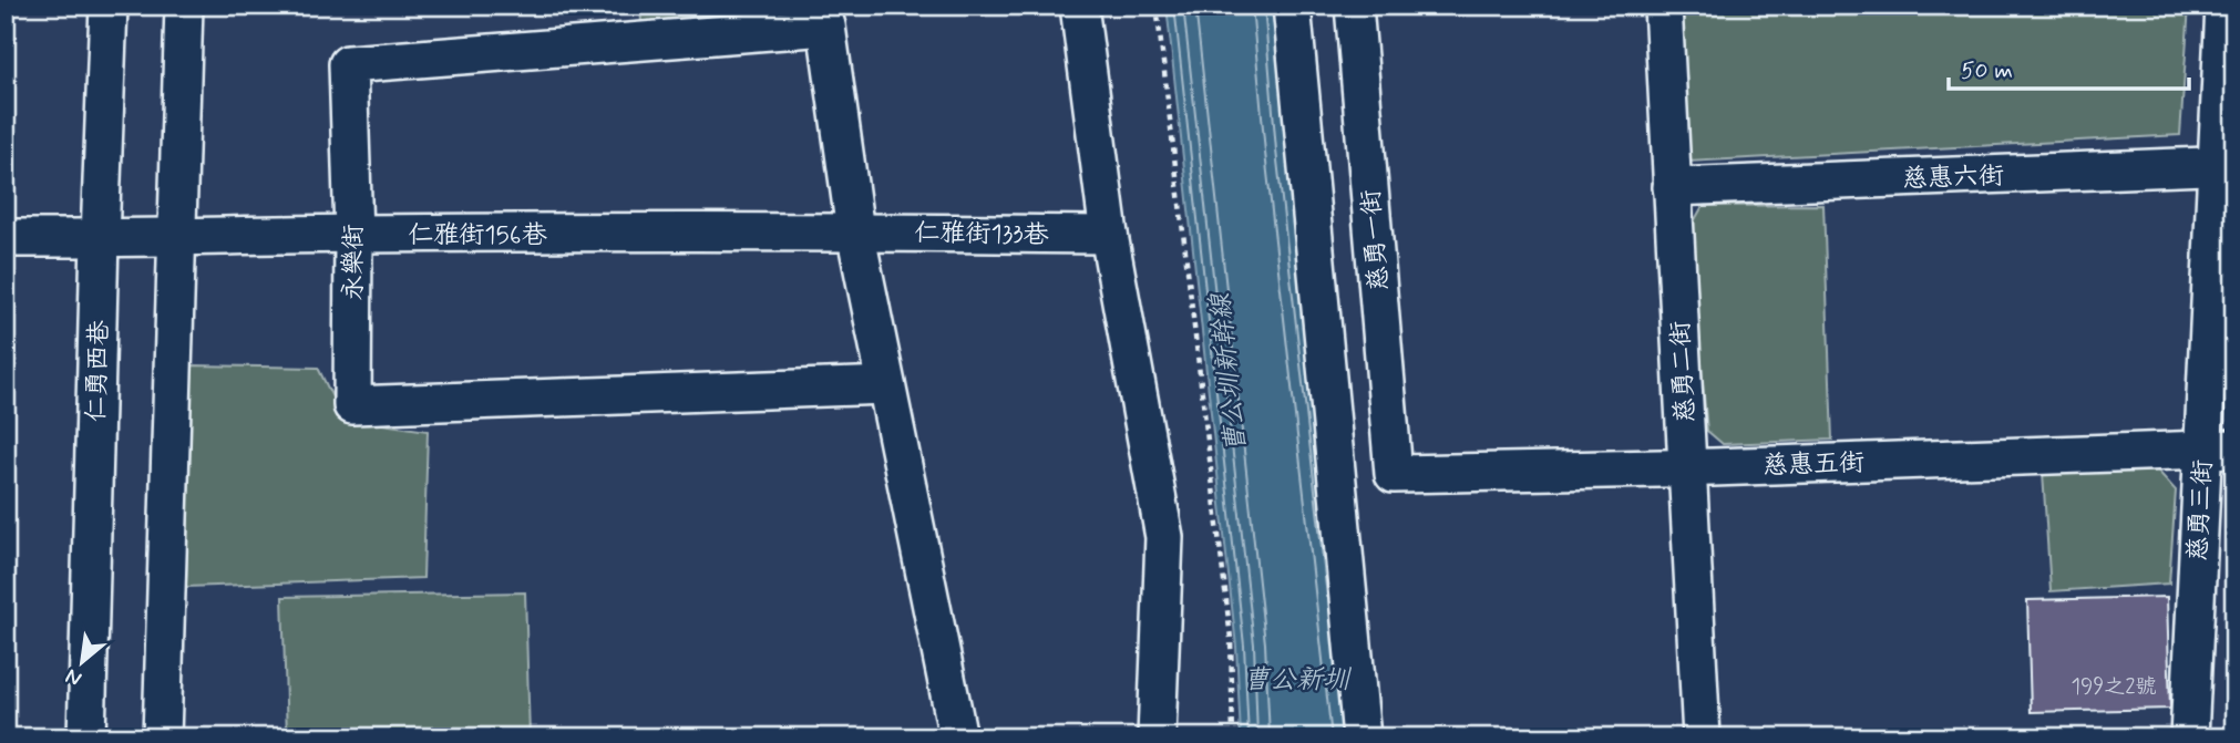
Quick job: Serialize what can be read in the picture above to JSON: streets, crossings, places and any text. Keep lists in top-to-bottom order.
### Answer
{
  "streets": {
    "street": [
      "慈惠六街",
      "仁雅街133巷",
      "仁雅街156巷",
      "慈勇一街",
      "永樂街",
      "仁勇西巷",
      "慈勇二街",
      "慈惠五街",
      "慈勇三街"
    ]
  },
  "crossings": [
    ["慈惠六街", "慈勇二街"],
    ["慈惠六街", "慈勇三街"],
    ["仁雅街133巷", "仁雅街156巷"],
    ["仁雅街156巷", "永樂街"],
    ["仁雅街156巷", "仁勇西巷"],
    ["慈勇一街", "慈惠五街"],
    ["慈勇二街", "慈惠五街"],
    ["慈惠五街", "慈勇三街"]
  ],
  "water": ["曹公圳新幹線", "曹公新圳"],
  "house_numbers": ["199之2號"],
  "scale_bar": "50 m",
  "north": "bottom left"
}
